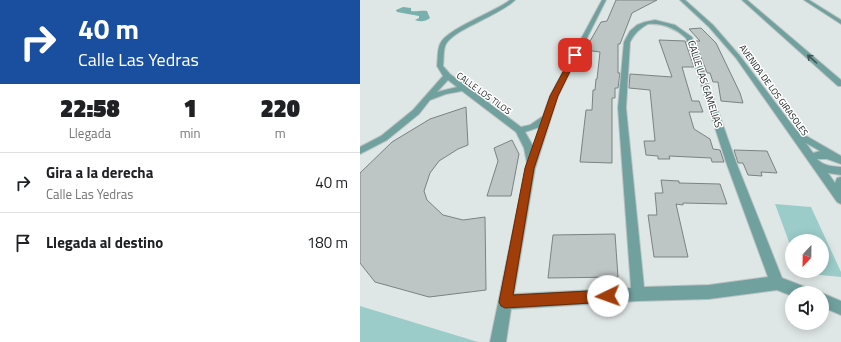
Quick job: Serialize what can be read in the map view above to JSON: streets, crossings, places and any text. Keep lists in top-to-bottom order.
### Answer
{
  "streets": {
    "street": ["CALLE LAS CAMELIAS", "AVENIDA DE LOS GIRASOLES", "CALLE LOS TILOS"]
  },
  "north": "bottom",
  "page": {
    "turn": ["40 m", "Calle Las Yedras"],
    "eta": [
      "22:58",
      "Llegada",
      "1",
      "min",
      "220",
      "m"
    ],
    "list": [
      {
        "name": "Gira a la derecha",
        "note": "Calle Las Yedras",
        "value": "40 m"
      },
      {
        "name": "Llegada al destino",
        "value": "180 m"
      }
    ]
  }
}
